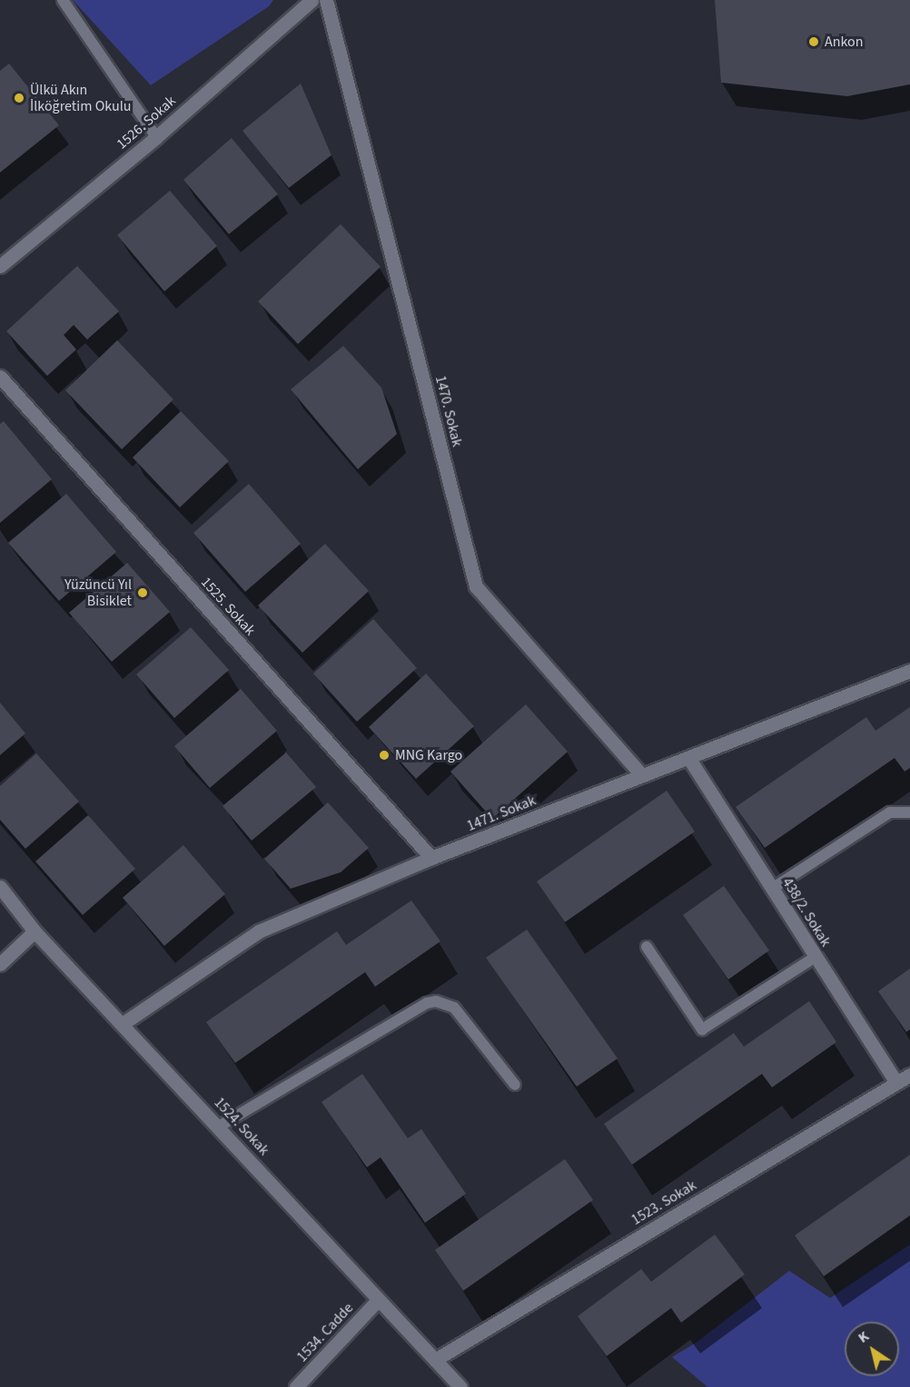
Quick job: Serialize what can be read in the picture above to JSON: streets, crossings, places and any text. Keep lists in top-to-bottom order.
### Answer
{
  "streets": {
    "street": [
      "1526. Sokak",
      "1470. Sokak",
      "1525. Sokak",
      "1471. Sokak",
      "438/2. Sokak",
      "1524. Sokak",
      "1523. Sokak",
      "1534. Cadde"
    ]
  },
  "crossings": [
    ["1470. Sokak", "1471. Sokak"],
    ["1525. Sokak", "1471. Sokak"],
    ["1471. Sokak", "438/2. Sokak"],
    ["1471. Sokak", "1524. Sokak"],
    ["438/2. Sokak", "1523. Sokak"],
    ["1524. Sokak", "1523. Sokak"],
    ["1524. Sokak", "1534. Cadde"]
  ],
  "places": [
    "Ankon",
    "Ülkü Akın İlköğretim Okulu",
    "Yüzüncü Yıl Bisiklet",
    "MNG Kargo"
  ],
  "north": "top left"
}
